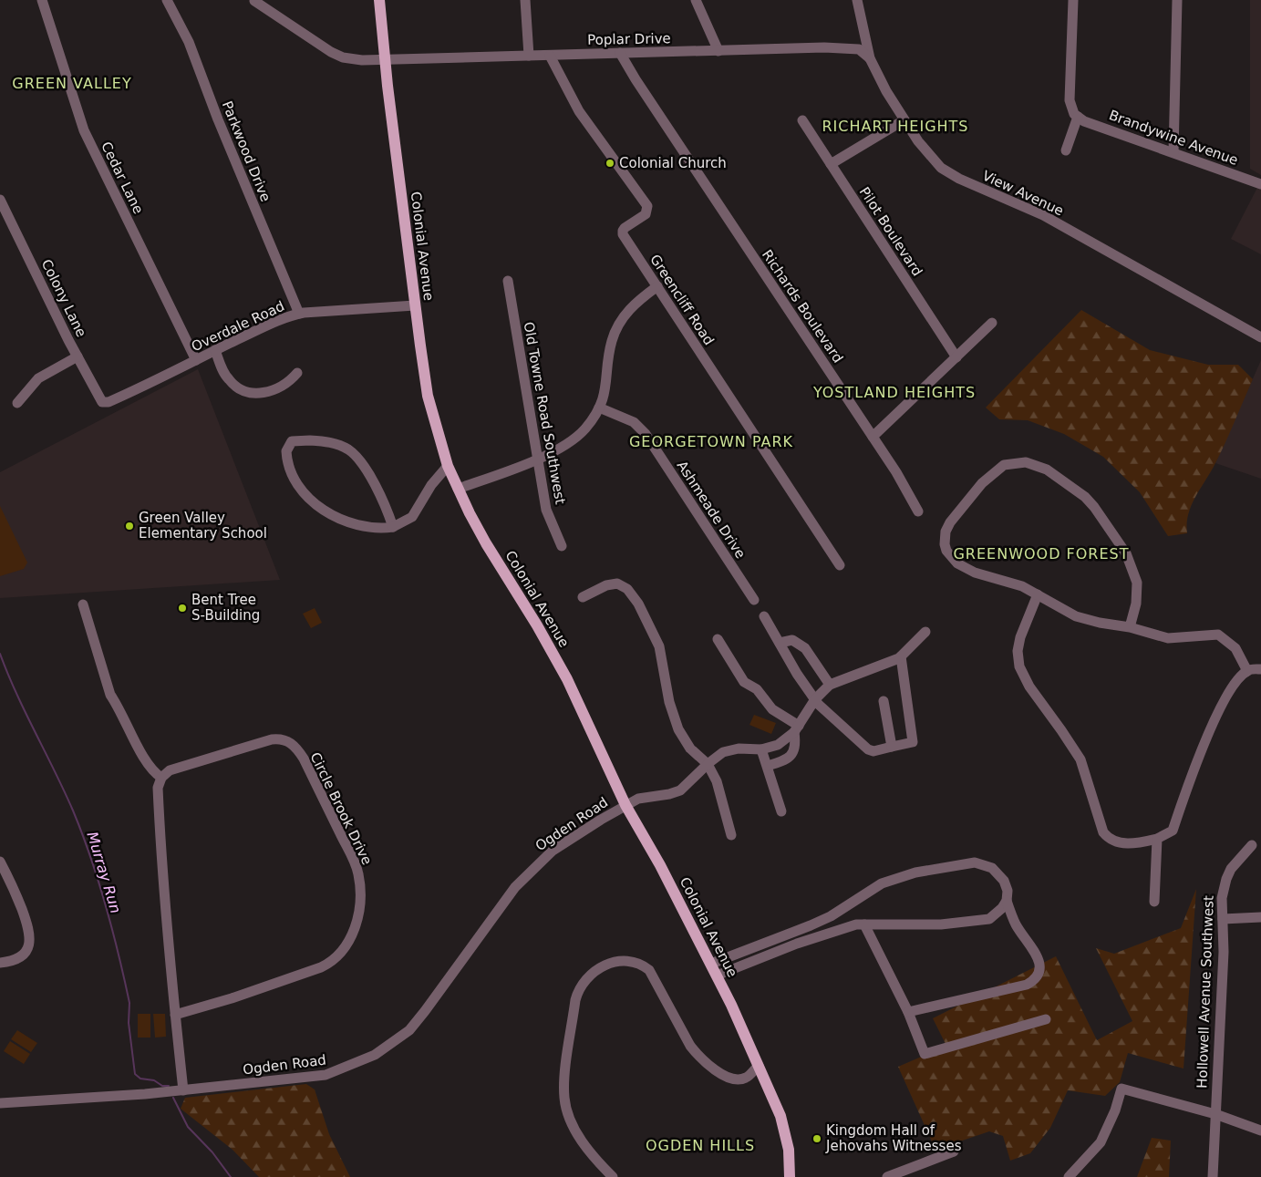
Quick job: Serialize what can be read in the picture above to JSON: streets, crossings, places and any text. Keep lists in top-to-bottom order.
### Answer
{
  "streets": {
    "main road": ["Colonial Avenue"],
    "street": [
      "Poplar Drive",
      "Brandywine Avenue",
      "Parkwood Drive",
      "Cedar Lane",
      "View Avenue",
      "Pilot Boulevard",
      "Colony Lane",
      "Greencliff Road",
      "Richards Boulevard",
      "Overdale Road",
      "Old Towne Road Southwest",
      "Ashmeade Drive",
      "Circle Brook Drive",
      "Ogden Road",
      "Hollowell Avenue Southwest"
    ]
  },
  "crossings": [
    ["Poplar Drive", "View Avenue"],
    ["Poplar Drive", "Colonial Avenue"],
    ["Poplar Drive", "Greencliff Road"],
    ["Poplar Drive", "Richards Boulevard"],
    ["Parkwood Drive", "Overdale Road"],
    ["Cedar Lane", "Overdale Road"],
    ["Colonial Avenue", "Overdale Road"],
    ["Colonial Avenue", "Ogden Road"],
    ["Colony Lane", "Overdale Road"]
  ],
  "districts": [
    "GREEN VALLEY",
    "RICHART HEIGHTS",
    "YOSTLAND HEIGHTS",
    "GEORGETOWN PARK",
    "GREENWOOD FOREST",
    "OGDEN HILLS"
  ],
  "water": ["Murray Run"],
  "places": [
    "Colonial Church",
    "Green Valley Elementary School",
    "Bent Tree S-Building",
    "Kingdom Hall of Jehovahs Witnesses"
  ]
}
